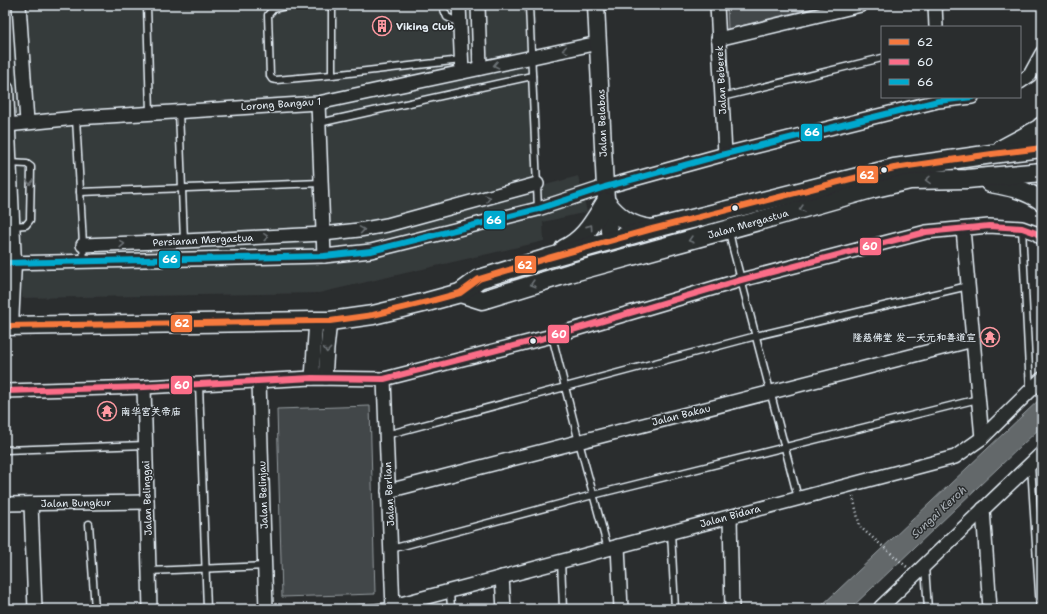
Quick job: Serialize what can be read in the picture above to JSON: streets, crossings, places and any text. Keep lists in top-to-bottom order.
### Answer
{
  "streets": {
    "main road": ["Jalan Mergastua"],
    "street": [
      "Jalan Beberek",
      "Lorong Bangau 1",
      "Jalan Belabas",
      "Persiaran Mergastua",
      "Jalan Bakau",
      "Jalan Berlian",
      "Jalan Belinjau",
      "Jalan Belinggai",
      "Jalan Bungkur",
      "Jalan Bidara"
    ]
  },
  "crossings": [
    ["Jalan Beberek", "Persiaran Mergastua"],
    ["Lorong Bangau 1", "Jalan Belabas"],
    ["Jalan Belabas", "Jalan Mergastua"],
    ["Jalan Belabas", "Persiaran Mergastua"],
    ["Jalan Bakau", "Jalan Berlian"],
    ["Jalan Berlian", "Jalan Bidara"],
    ["Jalan Belinggai", "Jalan Bungkur"]
  ],
  "water": ["Sungai Keroh"],
  "places": {
    "building": ["Viking Club"],
    "temple": ["隆慈佛堂 发一天元和善道宣", "南华宫关帝庙"]
  },
  "lines": ["transit line 66", "transit line 62", "transit line 60"],
  "legend": ["62", "60", "66"]
}
